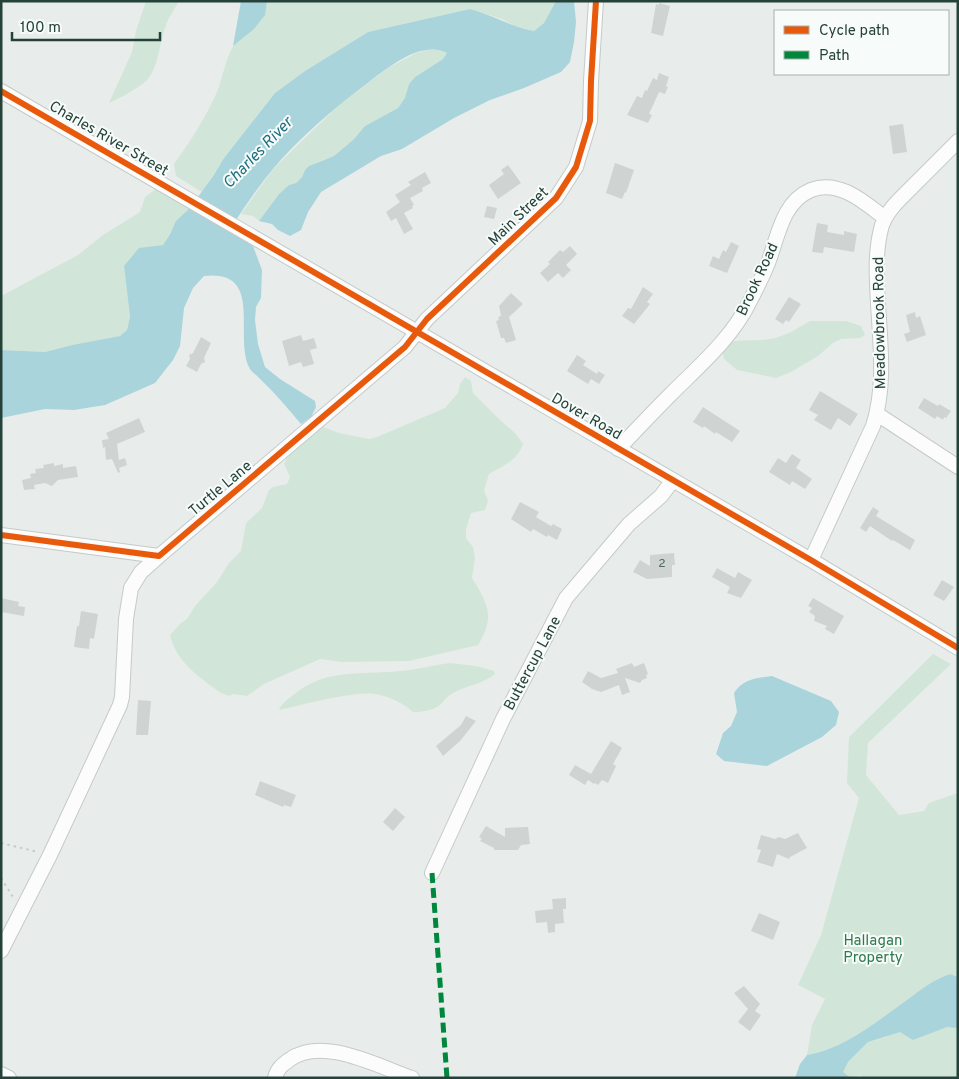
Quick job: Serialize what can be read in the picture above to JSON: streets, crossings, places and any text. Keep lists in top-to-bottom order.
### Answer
{
  "streets": {
    "street": [
      "Charles River Street",
      "Main Street",
      "Brook Road",
      "Meadowbrook Road",
      "Dover Road",
      "Turtle Lane",
      "Buttercup Lane"
    ]
  },
  "crossings": [
    ["Charles River Street", "Dover Road"],
    ["Main Street", "Dover Road"],
    ["Main Street", "Turtle Lane"],
    ["Brook Road", "Meadowbrook Road"],
    ["Brook Road", "Dover Road"],
    ["Meadowbrook Road", "Dover Road"],
    ["Dover Road", "Turtle Lane"],
    ["Dover Road", "Buttercup Lane"]
  ],
  "water": ["Charles River"],
  "parks": ["Hallagan Property"],
  "house_numbers": ["2"],
  "legend": ["Cycle path", "Path"],
  "scale_bar": "100 m"
}
